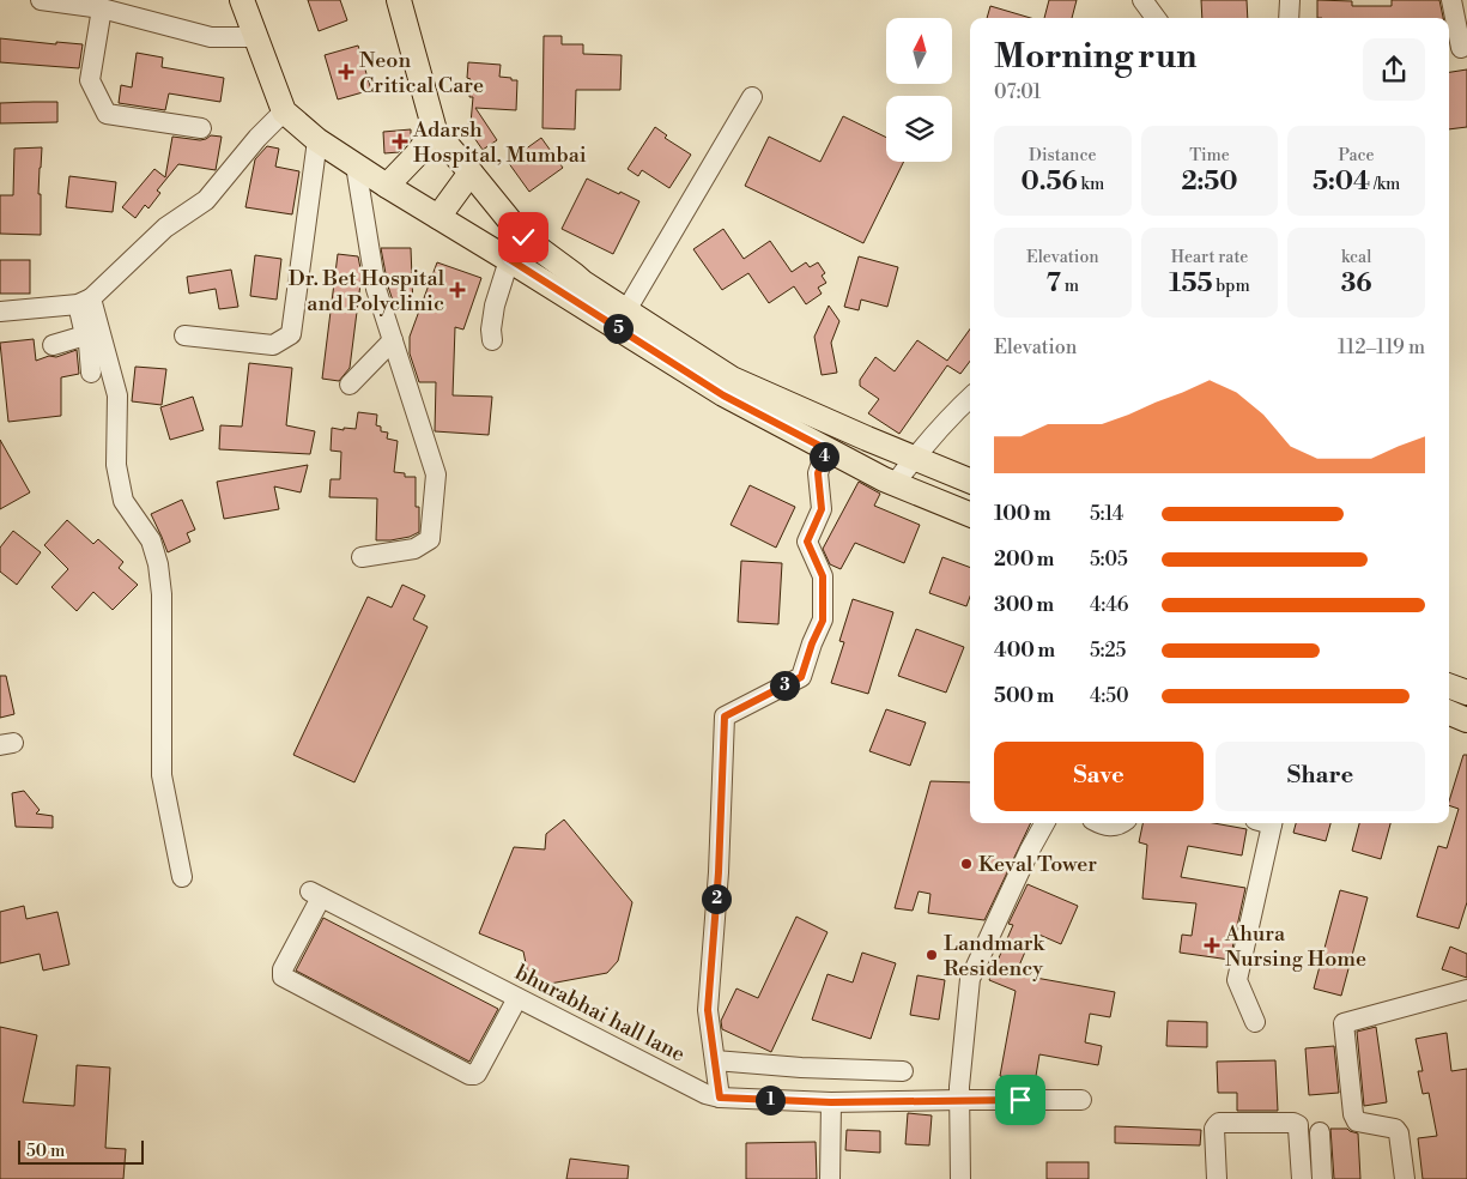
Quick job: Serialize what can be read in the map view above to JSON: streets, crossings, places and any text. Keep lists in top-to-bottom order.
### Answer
{
  "streets": {
    "street": ["bhurabhai hall lane"]
  },
  "places": {
    "health": [
      "Neon Critical Care",
      "Adarsh Hospital, Mumbai",
      "Dr. Bet Hospital and Polyclinic",
      "Ahura Nursing Home"
    ],
    "other": ["Keval Tower", "Landmark Residency"]
  },
  "scale_bar": "50 m",
  "north": "top",
  "page": {
    "heading": ["Morning run", "07:01"],
    "stats": [
      ["Distance", "0.56 km"],
      ["Time", "2:50"],
      ["Pace", "5:04 /km"],
      ["Elevation", "7 m"],
      ["Heart rate", "155 bpm"],
      ["kcal", "36"]
    ],
    "pins": [
      "5",
      "4",
      "3",
      "2",
      "1"
    ],
    "chart": ["Elevation", "112–119 m"],
    "list": [
      {
        "name": "100 m",
        "note": "5:14"
      },
      {
        "name": "200 m",
        "note": "5:05"
      },
      {
        "name": "300 m",
        "note": "4:46"
      },
      {
        "name": "400 m",
        "note": "5:25"
      },
      {
        "name": "500 m",
        "note": "4:50"
      }
    ],
    "buttons": ["Save", "Share"],
    "scale": "50 m"
  }
}
